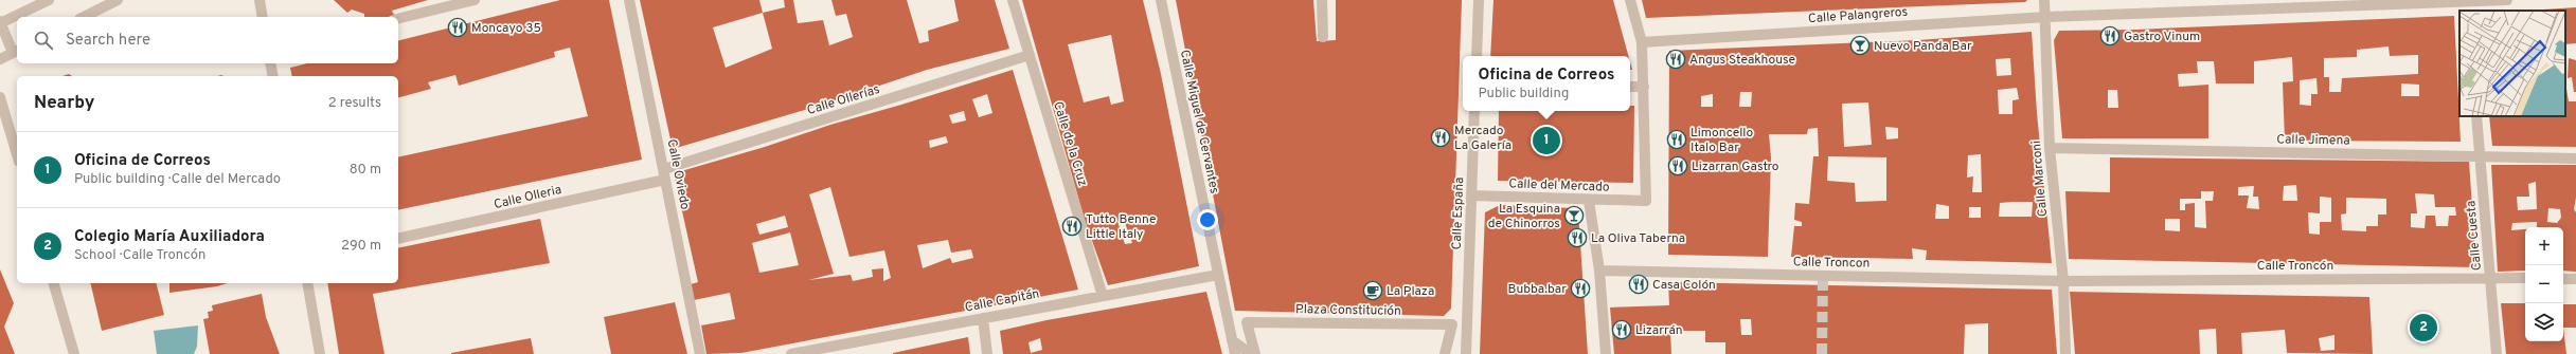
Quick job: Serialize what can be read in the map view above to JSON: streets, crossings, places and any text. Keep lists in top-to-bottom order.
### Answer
{
  "streets": {
    "street": [
      "Calle Palangreros",
      "Calle Ollerías",
      "Calle Miguel de Cervantes",
      "Calle Jimena",
      "Calle de la Cruz",
      "Calle Oviedo",
      "Calle Marconi",
      "Calle del Mercado",
      "Calle Olleria",
      "Calle España",
      "Calle Cuesta",
      "Calle Troncon",
      "Calle Troncón",
      "Calle Capitán",
      "Plaza Constitución"
    ]
  },
  "crossings": [
    ["Calle Palangreros", "Calle Marconi"],
    ["Calle Ollerías", "Calle de la Cruz"],
    ["Calle Ollerías", "Calle Oviedo"],
    ["Calle Ollerías", "Calle Olleria"],
    ["Calle Miguel de Cervantes", "Calle Capitán"],
    ["Calle Jimena", "Calle Marconi"],
    ["Calle Jimena", "Calle Cuesta"],
    ["Calle de la Cruz", "Calle Capitán"],
    ["Calle Oviedo", "Calle Olleria"],
    ["Calle Marconi", "Calle Troncon"],
    ["Calle Marconi", "Calle Troncón"],
    ["Calle del Mercado", "Calle España"],
    ["Calle Cuesta", "Calle Troncón"],
    ["Calle Troncon", "Calle Troncón"]
  ],
  "places": {
    "restaurant": [
      "Moncayo 35",
      "Gastro Vinum",
      "Angus Steakhouse",
      "Mercado La Galería",
      "Limoncello Italo Bar",
      "Lizarran Gastro",
      "Tutto Benne Little Italy",
      "La Oliva Taberna",
      "Casa Colón",
      "Bubba.bar",
      "Lizarrán"
    ],
    "bar": ["Nuevo Panda Bar", "La Esquina de Chinorros"],
    "cafe": ["La Plaza"]
  },
  "page": {
    "search": "Search here",
    "popup": ["Oficina de Correos", "Public building"],
    "heading": ["Nearby", "2 results"],
    "pins": ["1", "2"],
    "list": [
      {
        "mark": "1",
        "name": "Oficina de Correos",
        "note": "Public building · Calle del Mercado",
        "value": "80 m"
      },
      {
        "mark": "2",
        "name": "Colegio María Auxiliadora",
        "note": "School · Calle Troncón",
        "value": "290 m"
      }
    ],
    "map_buttons": ["+", "−"]
  }
}
